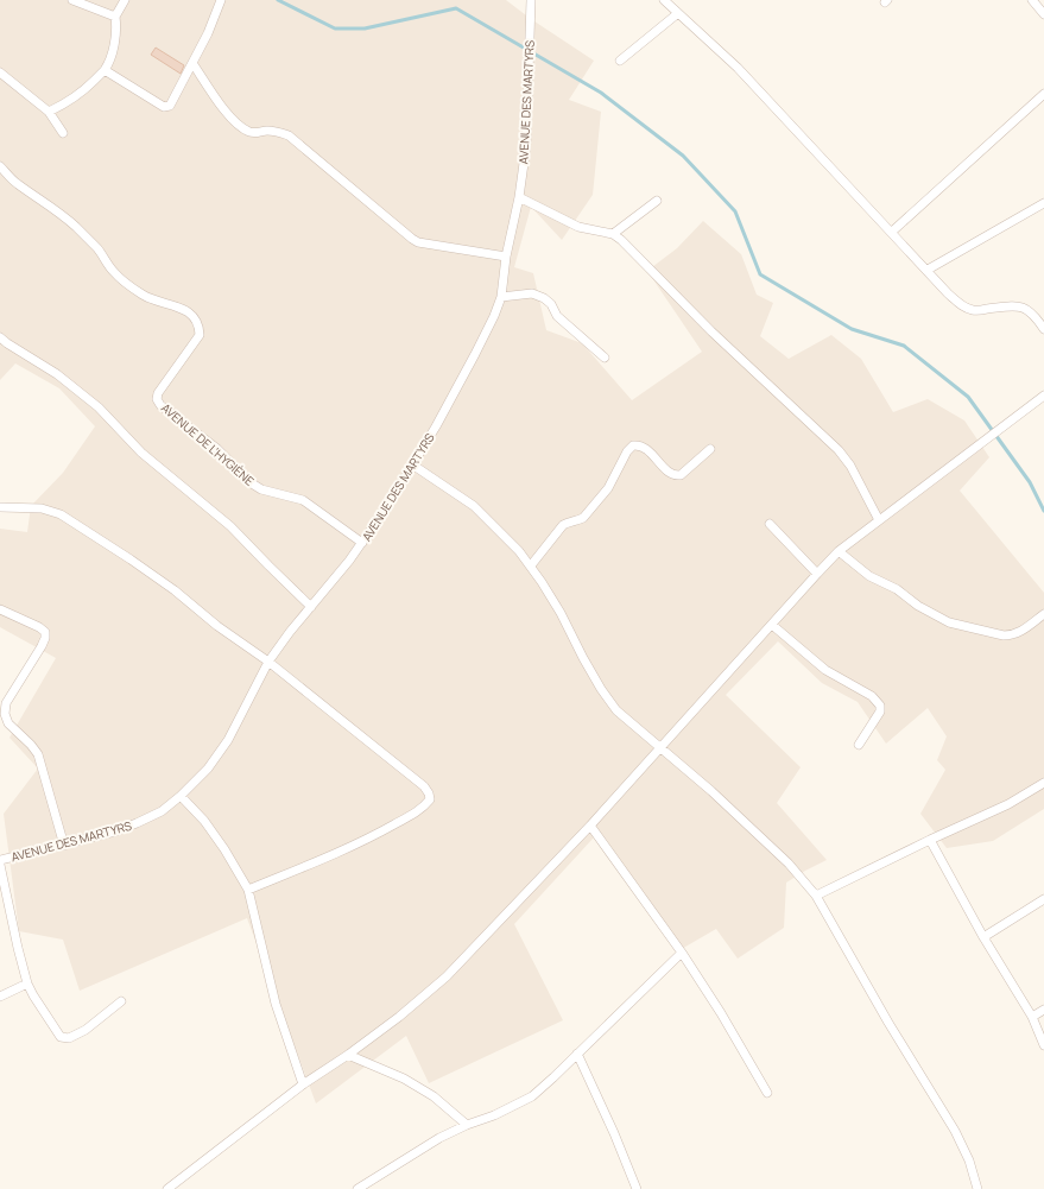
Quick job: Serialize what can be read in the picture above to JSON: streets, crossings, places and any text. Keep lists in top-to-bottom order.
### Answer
{
  "streets": {
    "street": ["AVENUE DES MARTYRS", "AVENUE DE L'HYGIÈNE"]
  },
  "crossings": [
    ["AVENUE DES MARTYRS", "AVENUE DE L'HYGIÈNE"]
  ]
}
